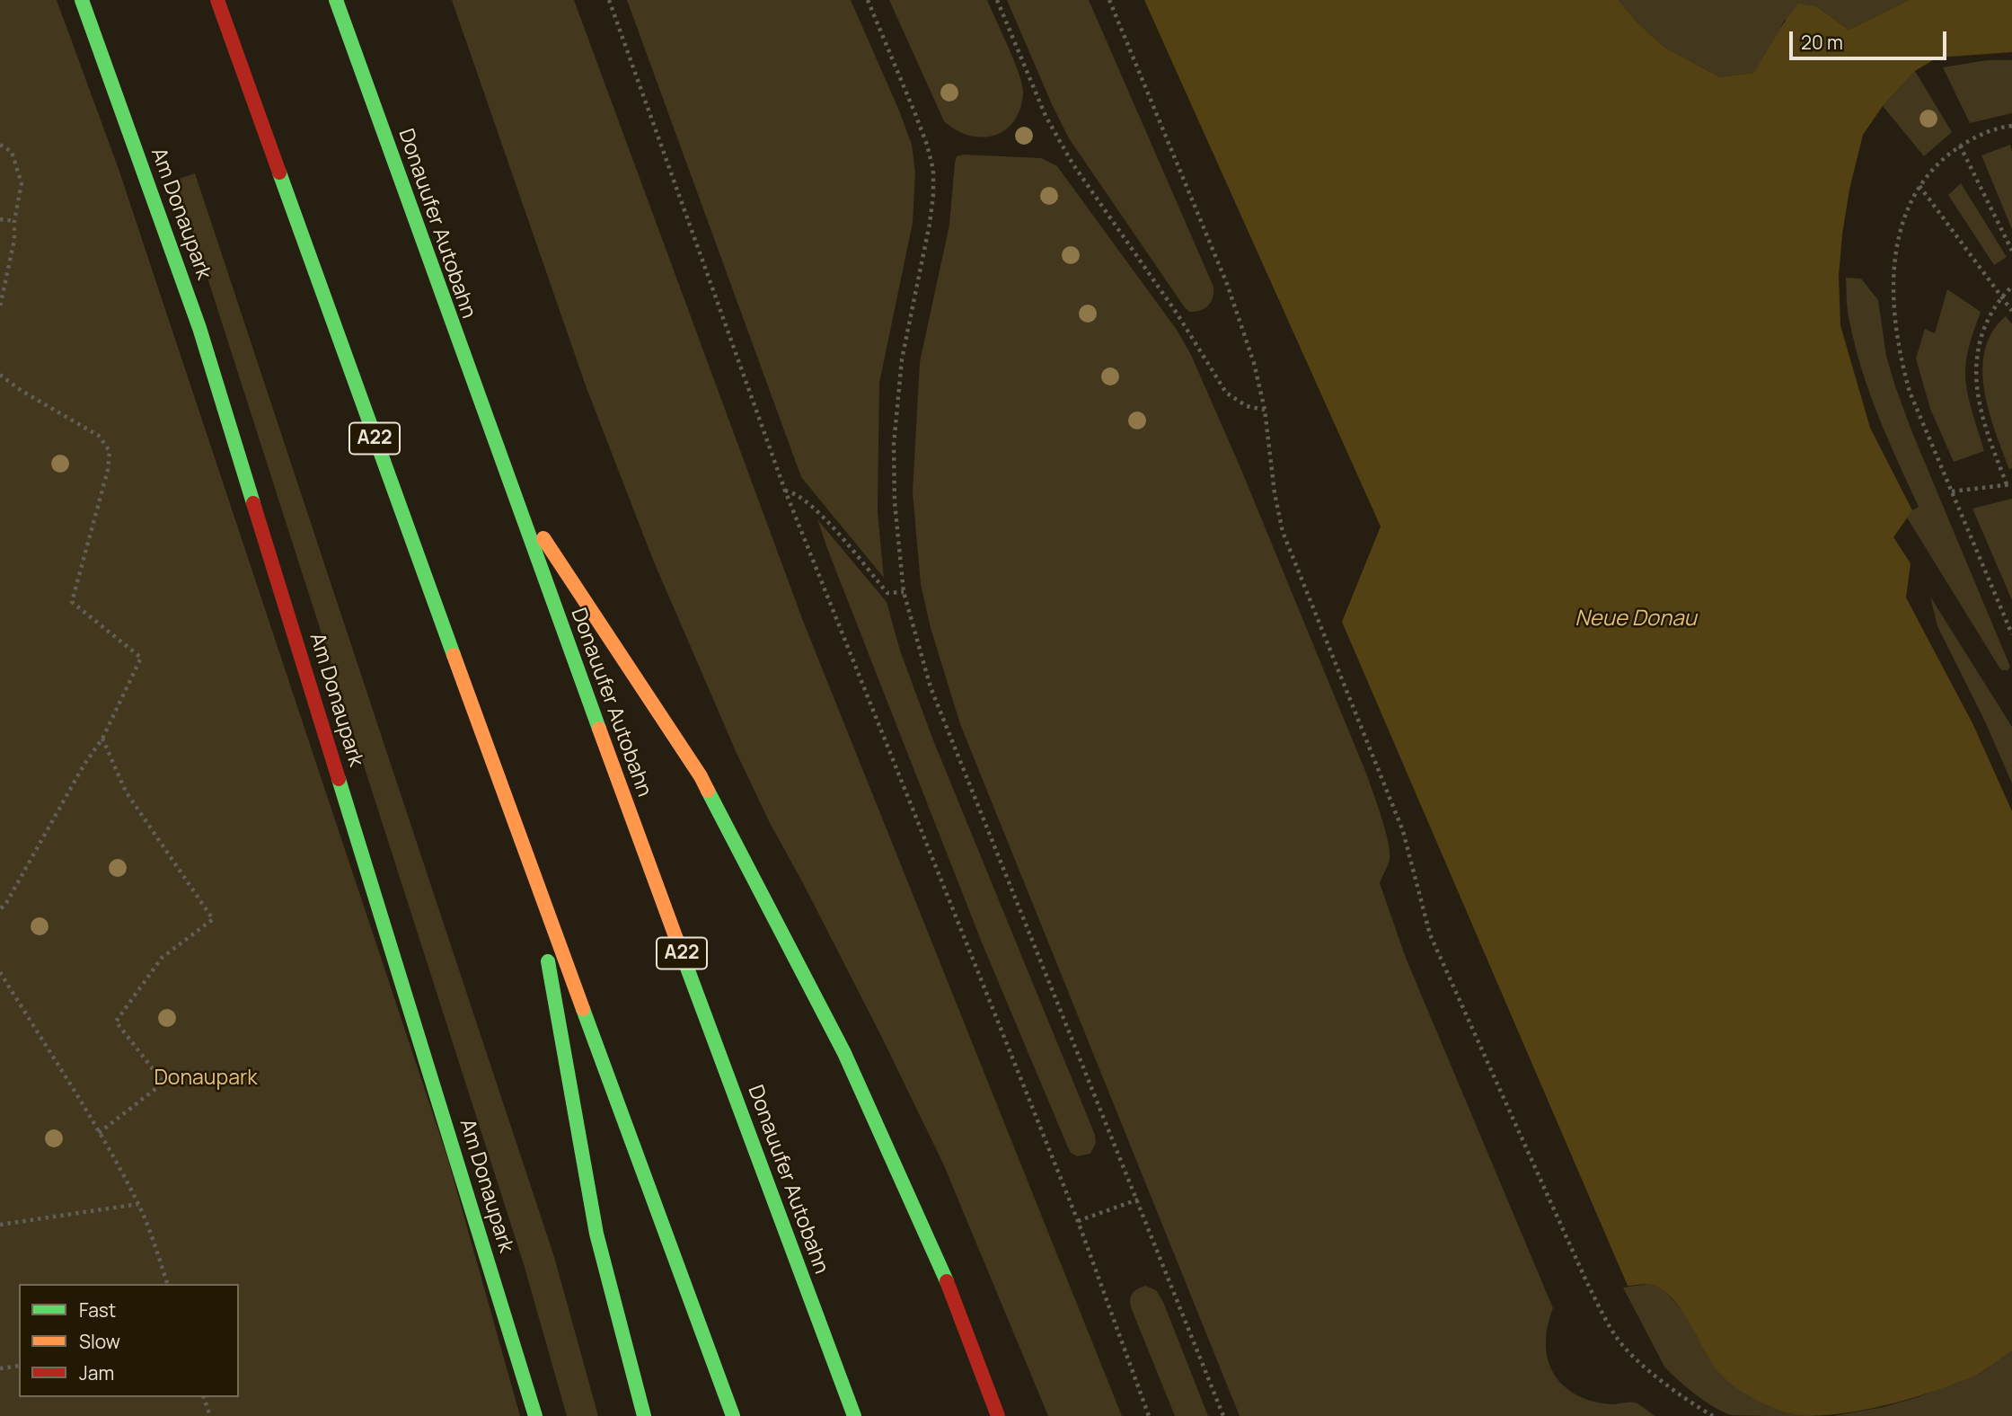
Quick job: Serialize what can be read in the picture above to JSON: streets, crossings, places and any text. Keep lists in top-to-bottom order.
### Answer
{
  "streets": {
    "main road": ["Am Donaupark", "Donauufer Autobahn", "A22"]
  },
  "water": ["Neue Donau"],
  "parks": ["Donaupark"],
  "legend": ["Fast", "Slow", "Jam"],
  "scale_bar": "20 m"
}
